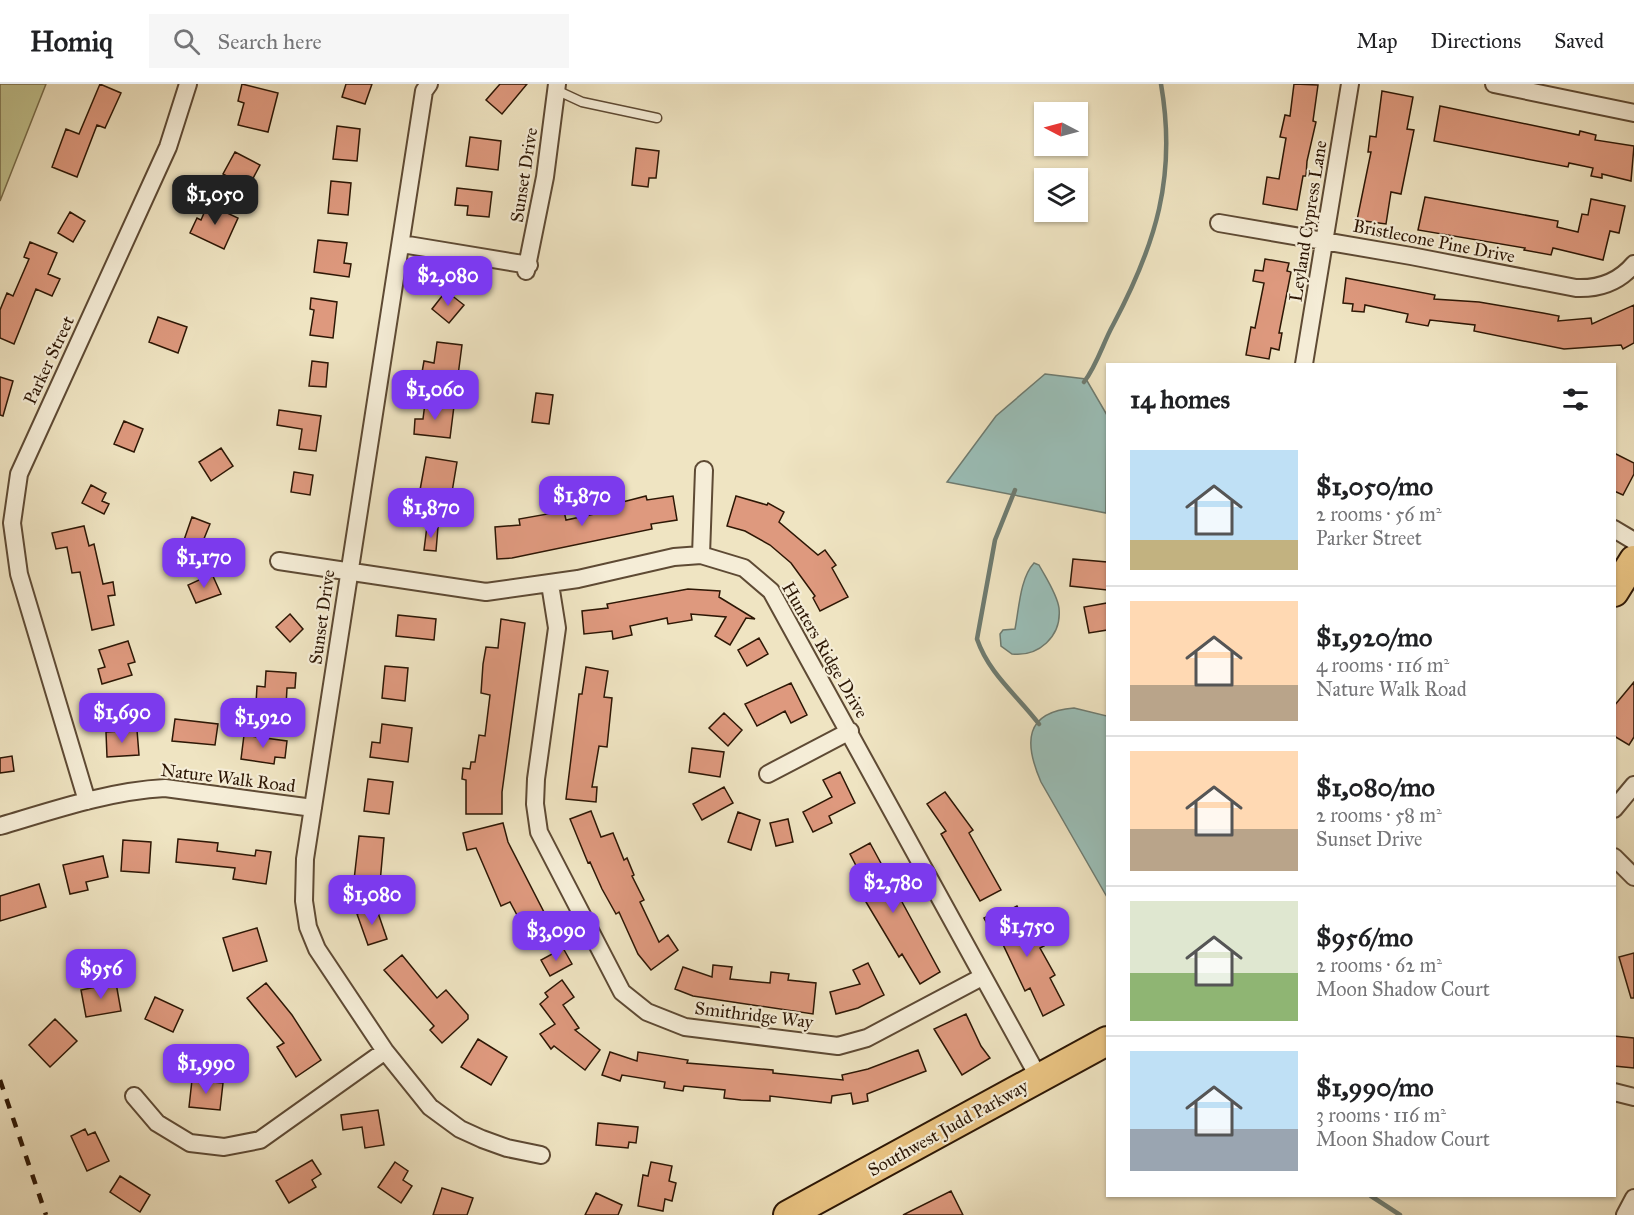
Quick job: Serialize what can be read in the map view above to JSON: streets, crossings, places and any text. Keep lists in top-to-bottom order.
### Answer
{
  "streets": {
    "highway": ["Southwest Judd Parkway"],
    "street": [
      "Sunset Drive",
      "Leyland Cypress Lane",
      "Bristlecone Pine Drive",
      "Parker Street",
      "Hunters Ridge Drive",
      "Nature Walk Road",
      "Smithridge Way"
    ]
  },
  "crossings": [
    ["Sunset Drive", "Hunters Ridge Drive"],
    ["Sunset Drive", "Nature Walk Road"],
    ["Leyland Cypress Lane", "Bristlecone Pine Drive"],
    ["Parker Street", "Nature Walk Road"],
    ["Hunters Ridge Drive", "Smithridge Way"],
    ["Hunters Ridge Drive", "Southwest Judd Parkway"]
  ],
  "north": "left",
  "page": {
    "header": "Homiq",
    "search": "Search here",
    "nav": ["Map", "Directions", "Saved"],
    "price": [
      "$1,050",
      "$2,080",
      "$1,060",
      "$1,870",
      "$1,870",
      "$1,170",
      "$1,690",
      "$1,920",
      "$2,780",
      "$1,080",
      "$1,750",
      "$3,090",
      "$956",
      "$1,990"
    ],
    "heading": "14 homes",
    "list": [
      {
        "name": "$1,050/mo",
        "note": "2 rooms · 56 m² · Parker Street"
      },
      {
        "name": "$1,920/mo",
        "note": "4 rooms · 116 m² · Nature Walk Road"
      },
      {
        "name": "$1,080/mo",
        "note": "2 rooms · 58 m² · Sunset Drive"
      },
      {
        "name": "$956/mo",
        "note": "2 rooms · 62 m² · Moon Shadow Court"
      },
      {
        "name": "$1,990/mo",
        "note": "3 rooms · 116 m² · Moon Shadow Court"
      }
    ]
  }
}
